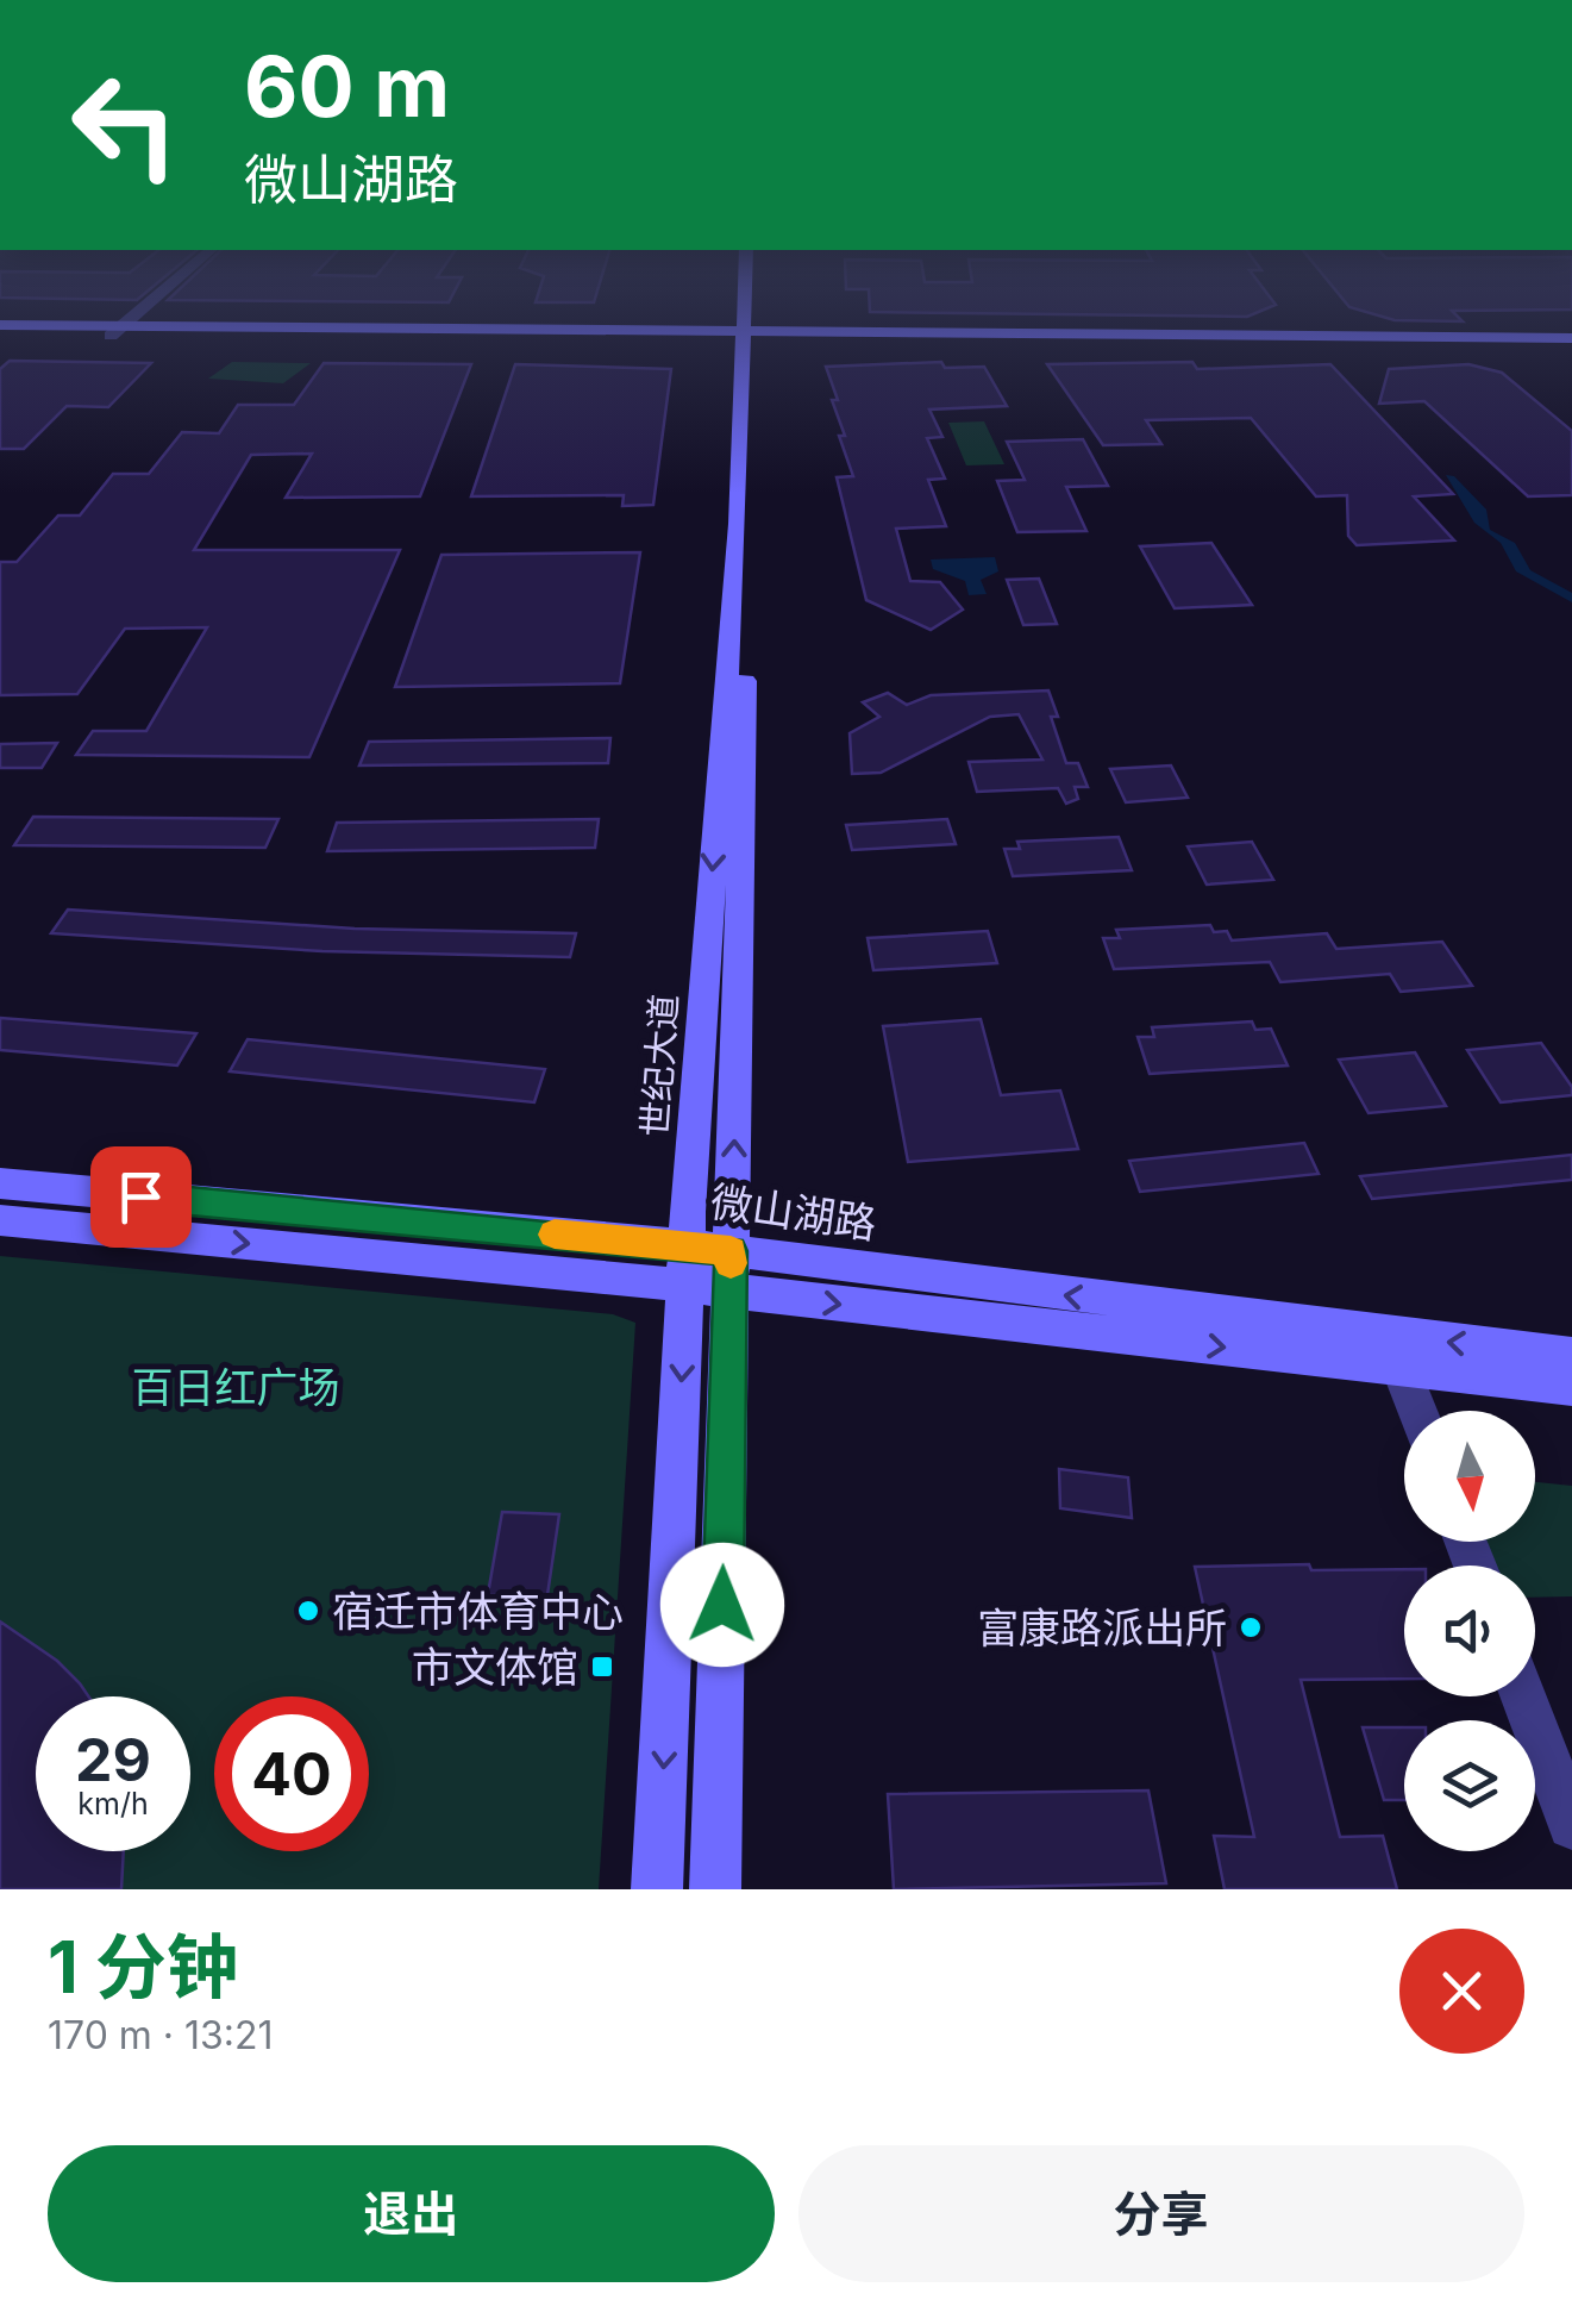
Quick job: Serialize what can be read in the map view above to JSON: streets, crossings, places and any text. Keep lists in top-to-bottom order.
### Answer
{
  "streets": {
    "street": ["世纪大道", "微山湖路"]
  },
  "crossings": [
    ["世纪大道", "微山湖路"]
  ],
  "parks": ["百日红广场"],
  "places": {
    "other": ["宿迁市体育中心", "富康路派出所"],
    "transit": ["市文体馆"]
  },
  "north": "bottom",
  "page": {
    "turn": ["60 m", "微山湖路"],
    "speed": "29 km/h",
    "limit": "40",
    "heading": ["1 分钟", "170 m · 13:21"],
    "buttons": ["退出", "分享"]
  }
}
